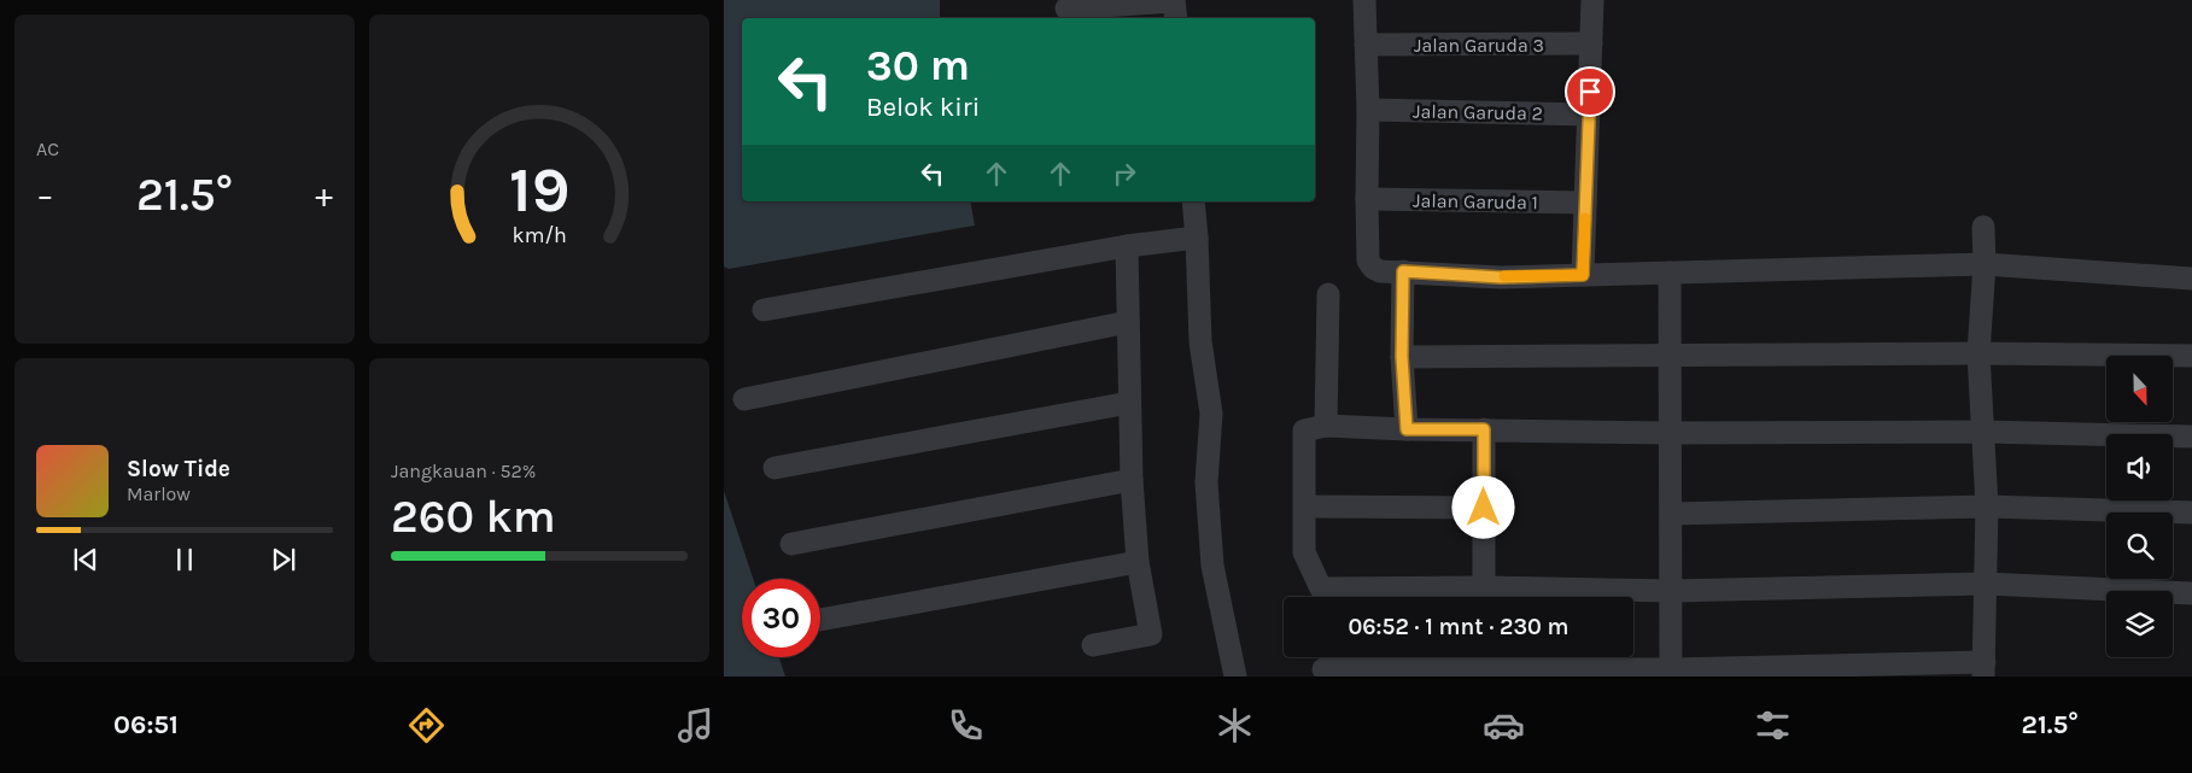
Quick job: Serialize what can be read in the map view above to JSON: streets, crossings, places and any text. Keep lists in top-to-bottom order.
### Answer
{
  "streets": {
    "street": ["Jalan Garuda 3", "Jalan Garuda 2", "Jalan Garuda 1"]
  },
  "north": "bottom",
  "page": {
    "tile": [
      "AC",
      ["Jangkauan · 52%", "260 km"]
    ],
    "turn": ["30 m", "Belok kiri"],
    "heat": ["−", "21.5°", "+"],
    "song": ["Slow Tide", "Marlow"],
    "limit": "30",
    "trip": "06:52 · 1 mnt · 230 m",
    "tabs": ["06:51", "21.5°"],
    "gauge": ["19", "km/h"]
  }
}
